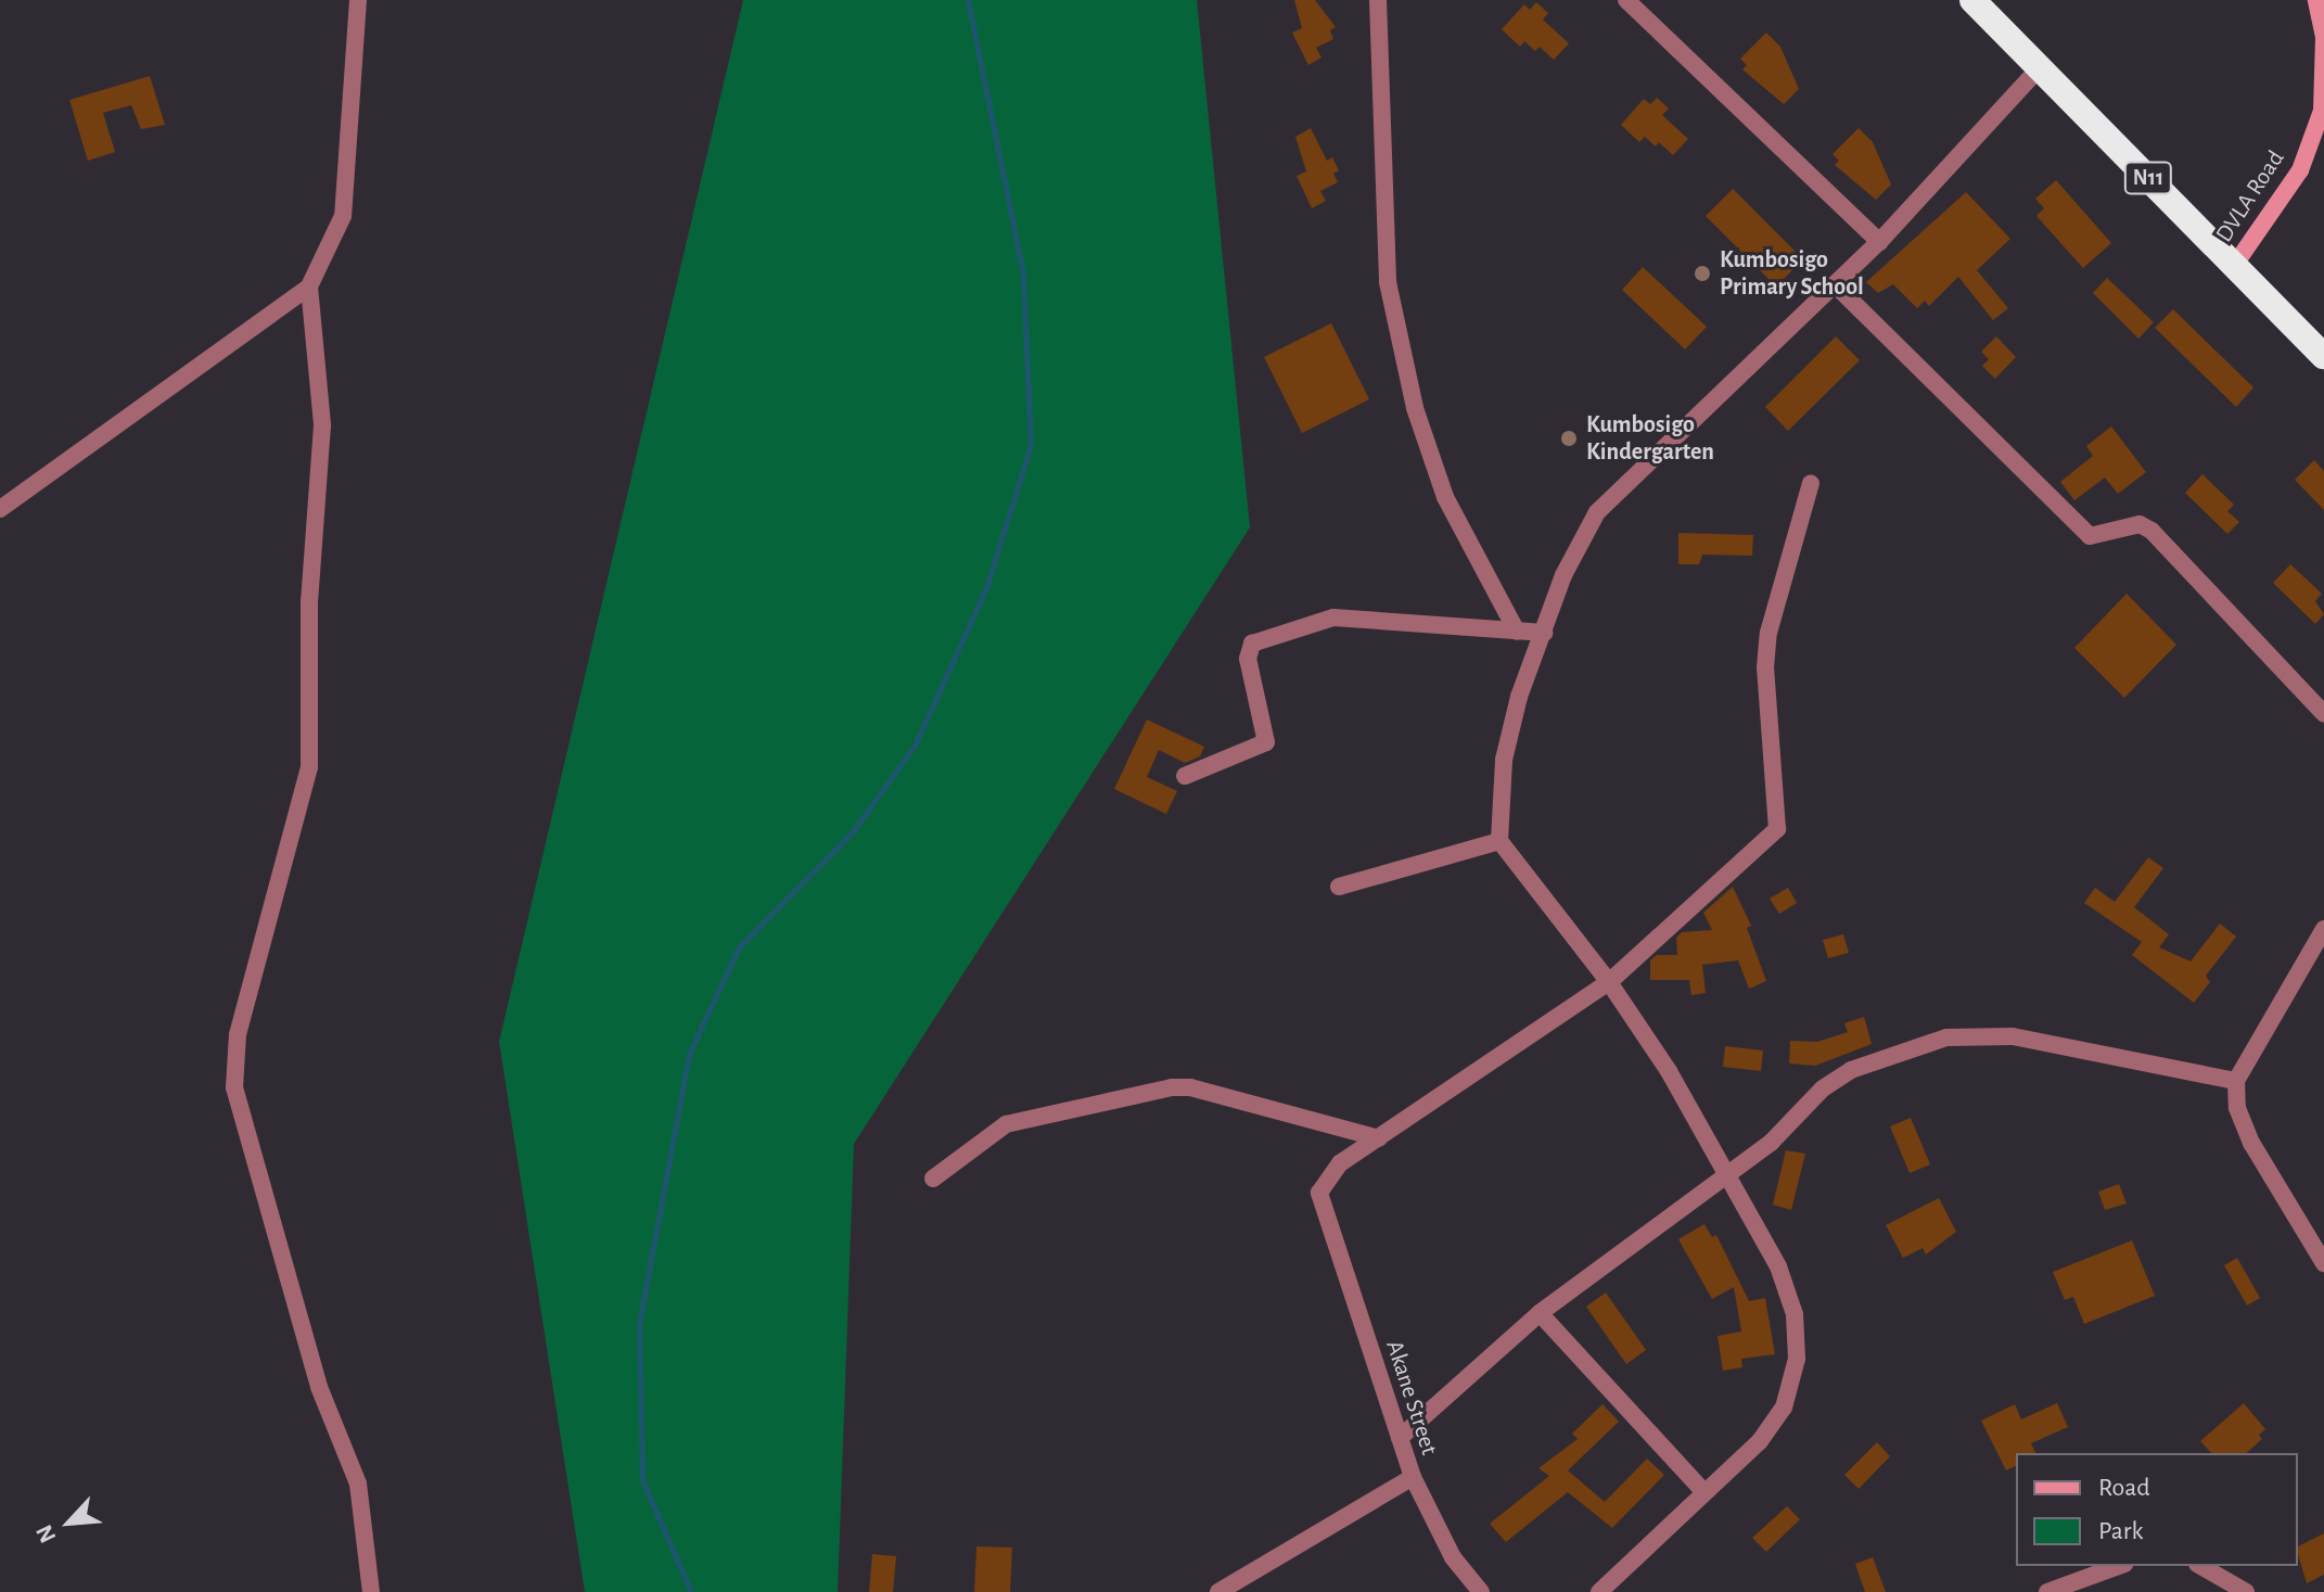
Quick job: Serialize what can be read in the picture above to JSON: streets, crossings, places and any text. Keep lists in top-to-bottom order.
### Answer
{
  "streets": {
    "highway": ["N11"],
    "street": ["DVLA Road", "Akane Street"]
  },
  "crossings": [
    ["N11", "DVLA Road"]
  ],
  "places": ["Kumbosigo Primary School", "Kumbosigo Kindergarten"],
  "legend": ["Road", "Park"],
  "north": "bottom left"
}
